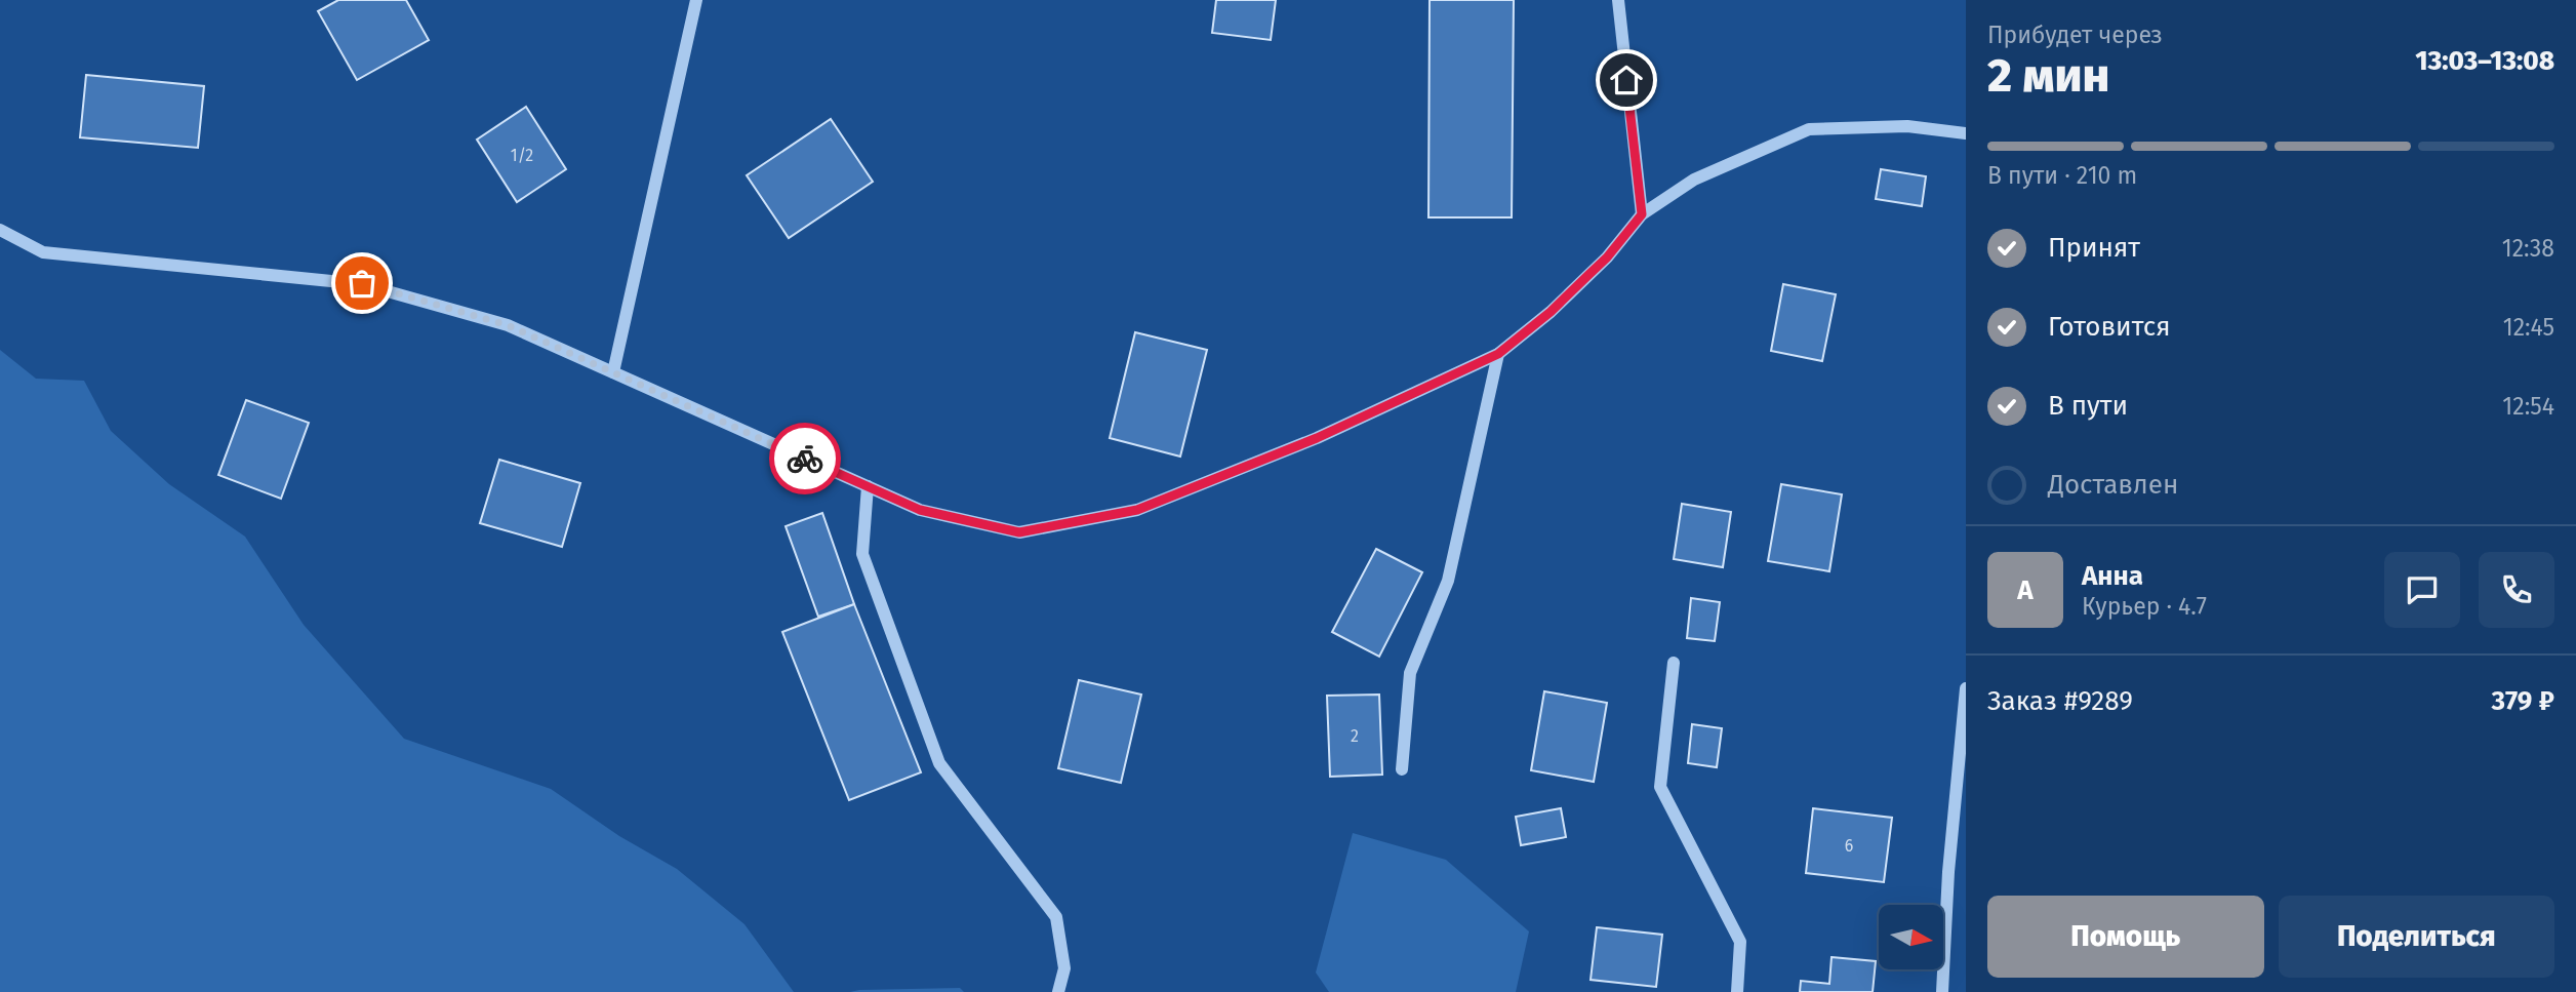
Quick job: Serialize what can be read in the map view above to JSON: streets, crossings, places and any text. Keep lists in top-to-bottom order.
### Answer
{
  "house_numbers": ["1/2", "2", "6"],
  "north": "right",
  "page": {
    "heading": ["2 мин", "Прибудет через", "13:03–13:08"],
    "panel": [
      "Анна",
      "Курьер · 4.7",
      "Заказ #9289",
      "379 ₽"
    ],
    "bar": "В пути · 210 m",
    "list": [
      ["Принят", "12:38"],
      ["Готовится", "12:45"],
      ["В пути", "12:54"],
      "Доставлен"
    ],
    "round": "А",
    "buttons": ["Помощь", "Поделиться"]
  }
}
